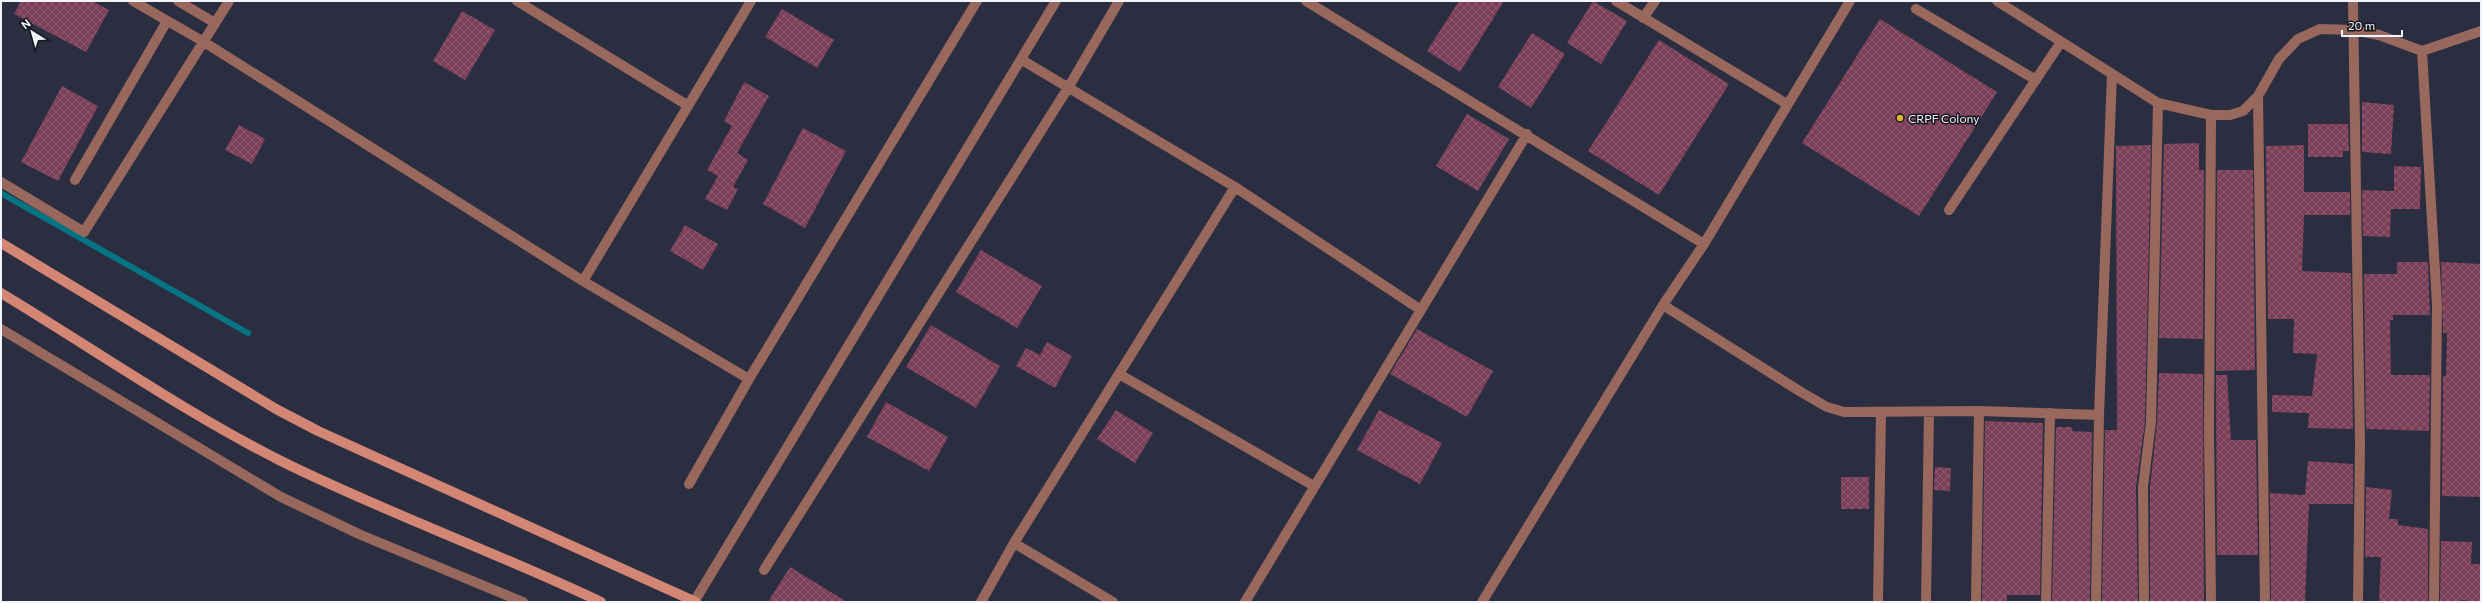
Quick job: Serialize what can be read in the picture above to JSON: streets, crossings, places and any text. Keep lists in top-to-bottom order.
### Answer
{
  "places": ["CRPF Colony"],
  "scale_bar": "20 m",
  "north": "top left"
}
